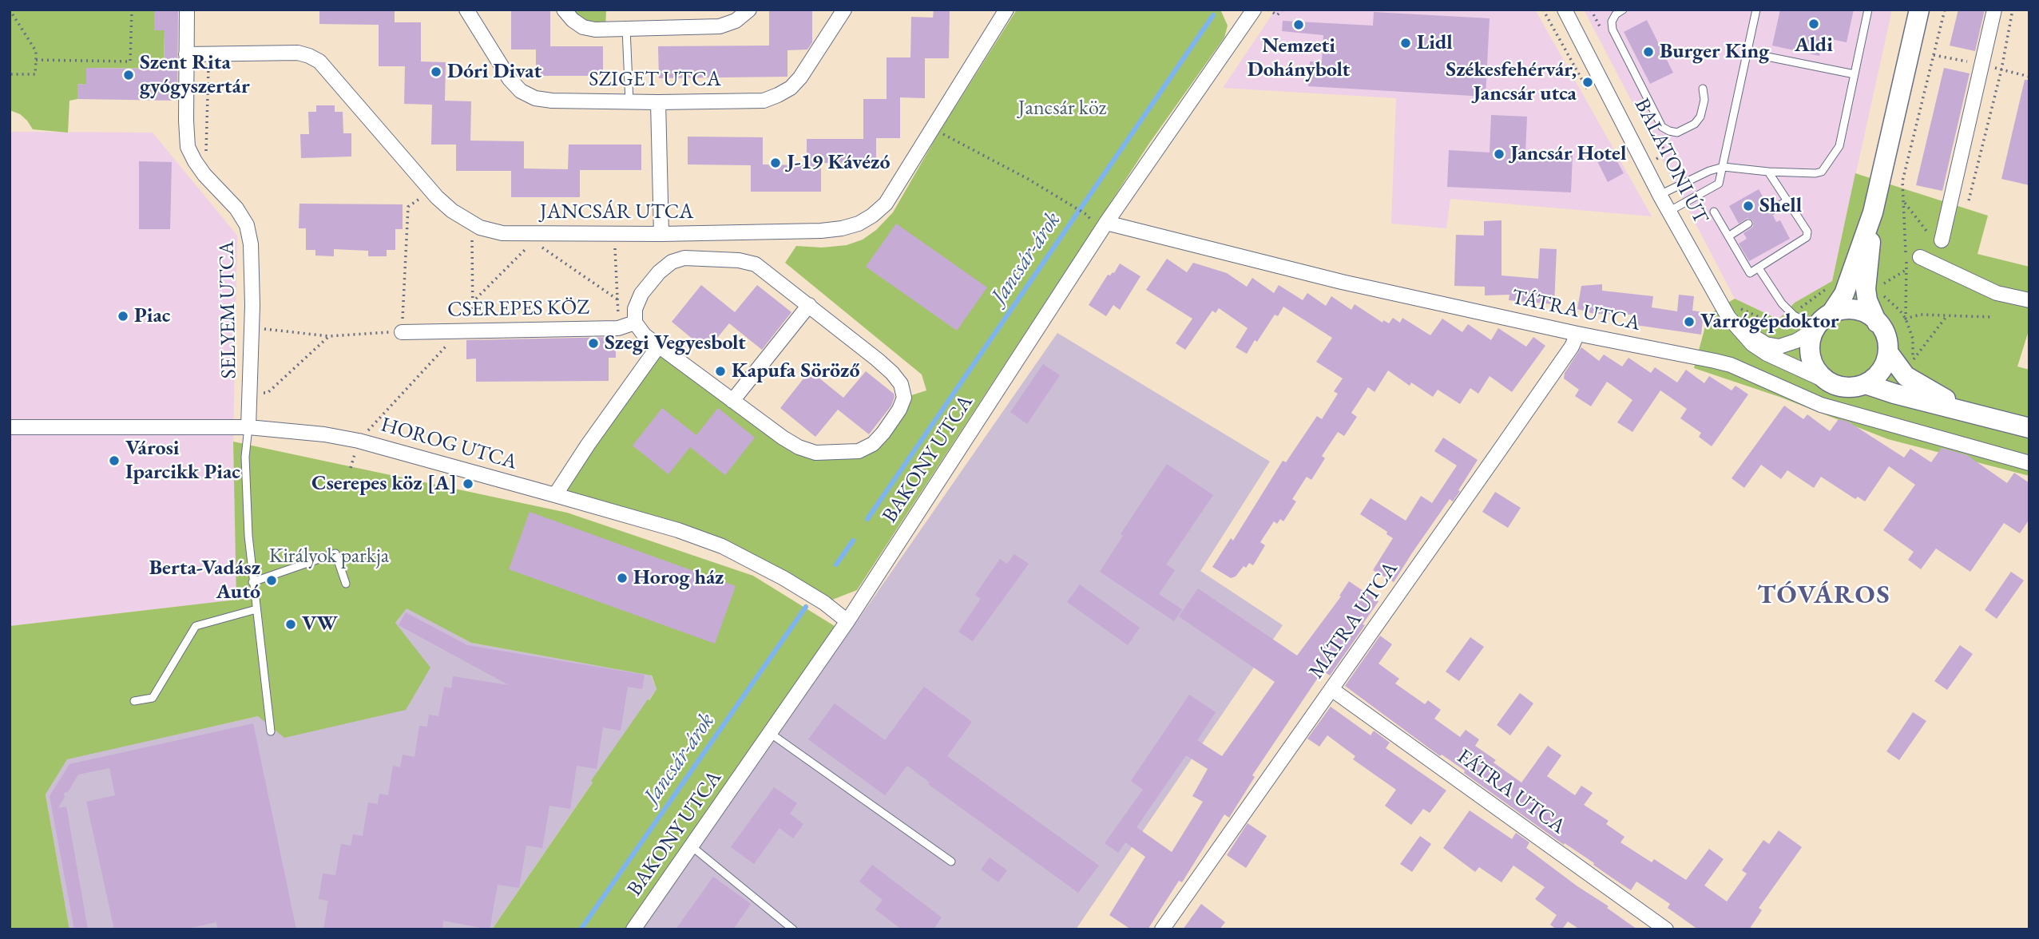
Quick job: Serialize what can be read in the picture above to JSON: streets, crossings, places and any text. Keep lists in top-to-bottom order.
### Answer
{
  "streets": {
    "street": [
      "SZIGET UTCA",
      "BALATONI ÚT",
      "JANCSÁR UTCA",
      "CSEREPES KÖZ",
      "SELYEM UTCA",
      "TÁTRA UTCA",
      "HOROG UTCA",
      "BAKONY UTCA",
      "MÁTRA UTCA",
      "FÁTRA UTCA"
    ]
  },
  "crossings": [
    ["JANCSÁR UTCA", "SELYEM UTCA"],
    ["SELYEM UTCA", "HOROG UTCA"],
    ["TÁTRA UTCA", "BAKONY UTCA"],
    ["TÁTRA UTCA", "MÁTRA UTCA"],
    ["HOROG UTCA", "BAKONY UTCA"],
    ["MÁTRA UTCA", "FÁTRA UTCA"]
  ],
  "districts": ["TÓVÁROS"],
  "water": ["Jancsár-árok"],
  "parks": ["Jancsár köz", "Királyok parkja"],
  "places": [
    "Aldi",
    "Nemzeti Dohánybolt",
    "Lidl",
    "Burger King",
    "Dóri Divat",
    "Szent Rita gyógyszertár",
    "Székesfehérvár, Jancsár utca",
    "Jancsár Hotel",
    "J-19 Kávézó",
    "Shell",
    "Piac",
    "Varrógépdoktor",
    "Szegi Vegyesbolt",
    "Kapufa Söröző",
    "Városi Iparcikk Piac",
    "Cserepes köz [A]",
    "Horog ház",
    "Berta-Vadász Autó",
    "VW"
  ]
}
